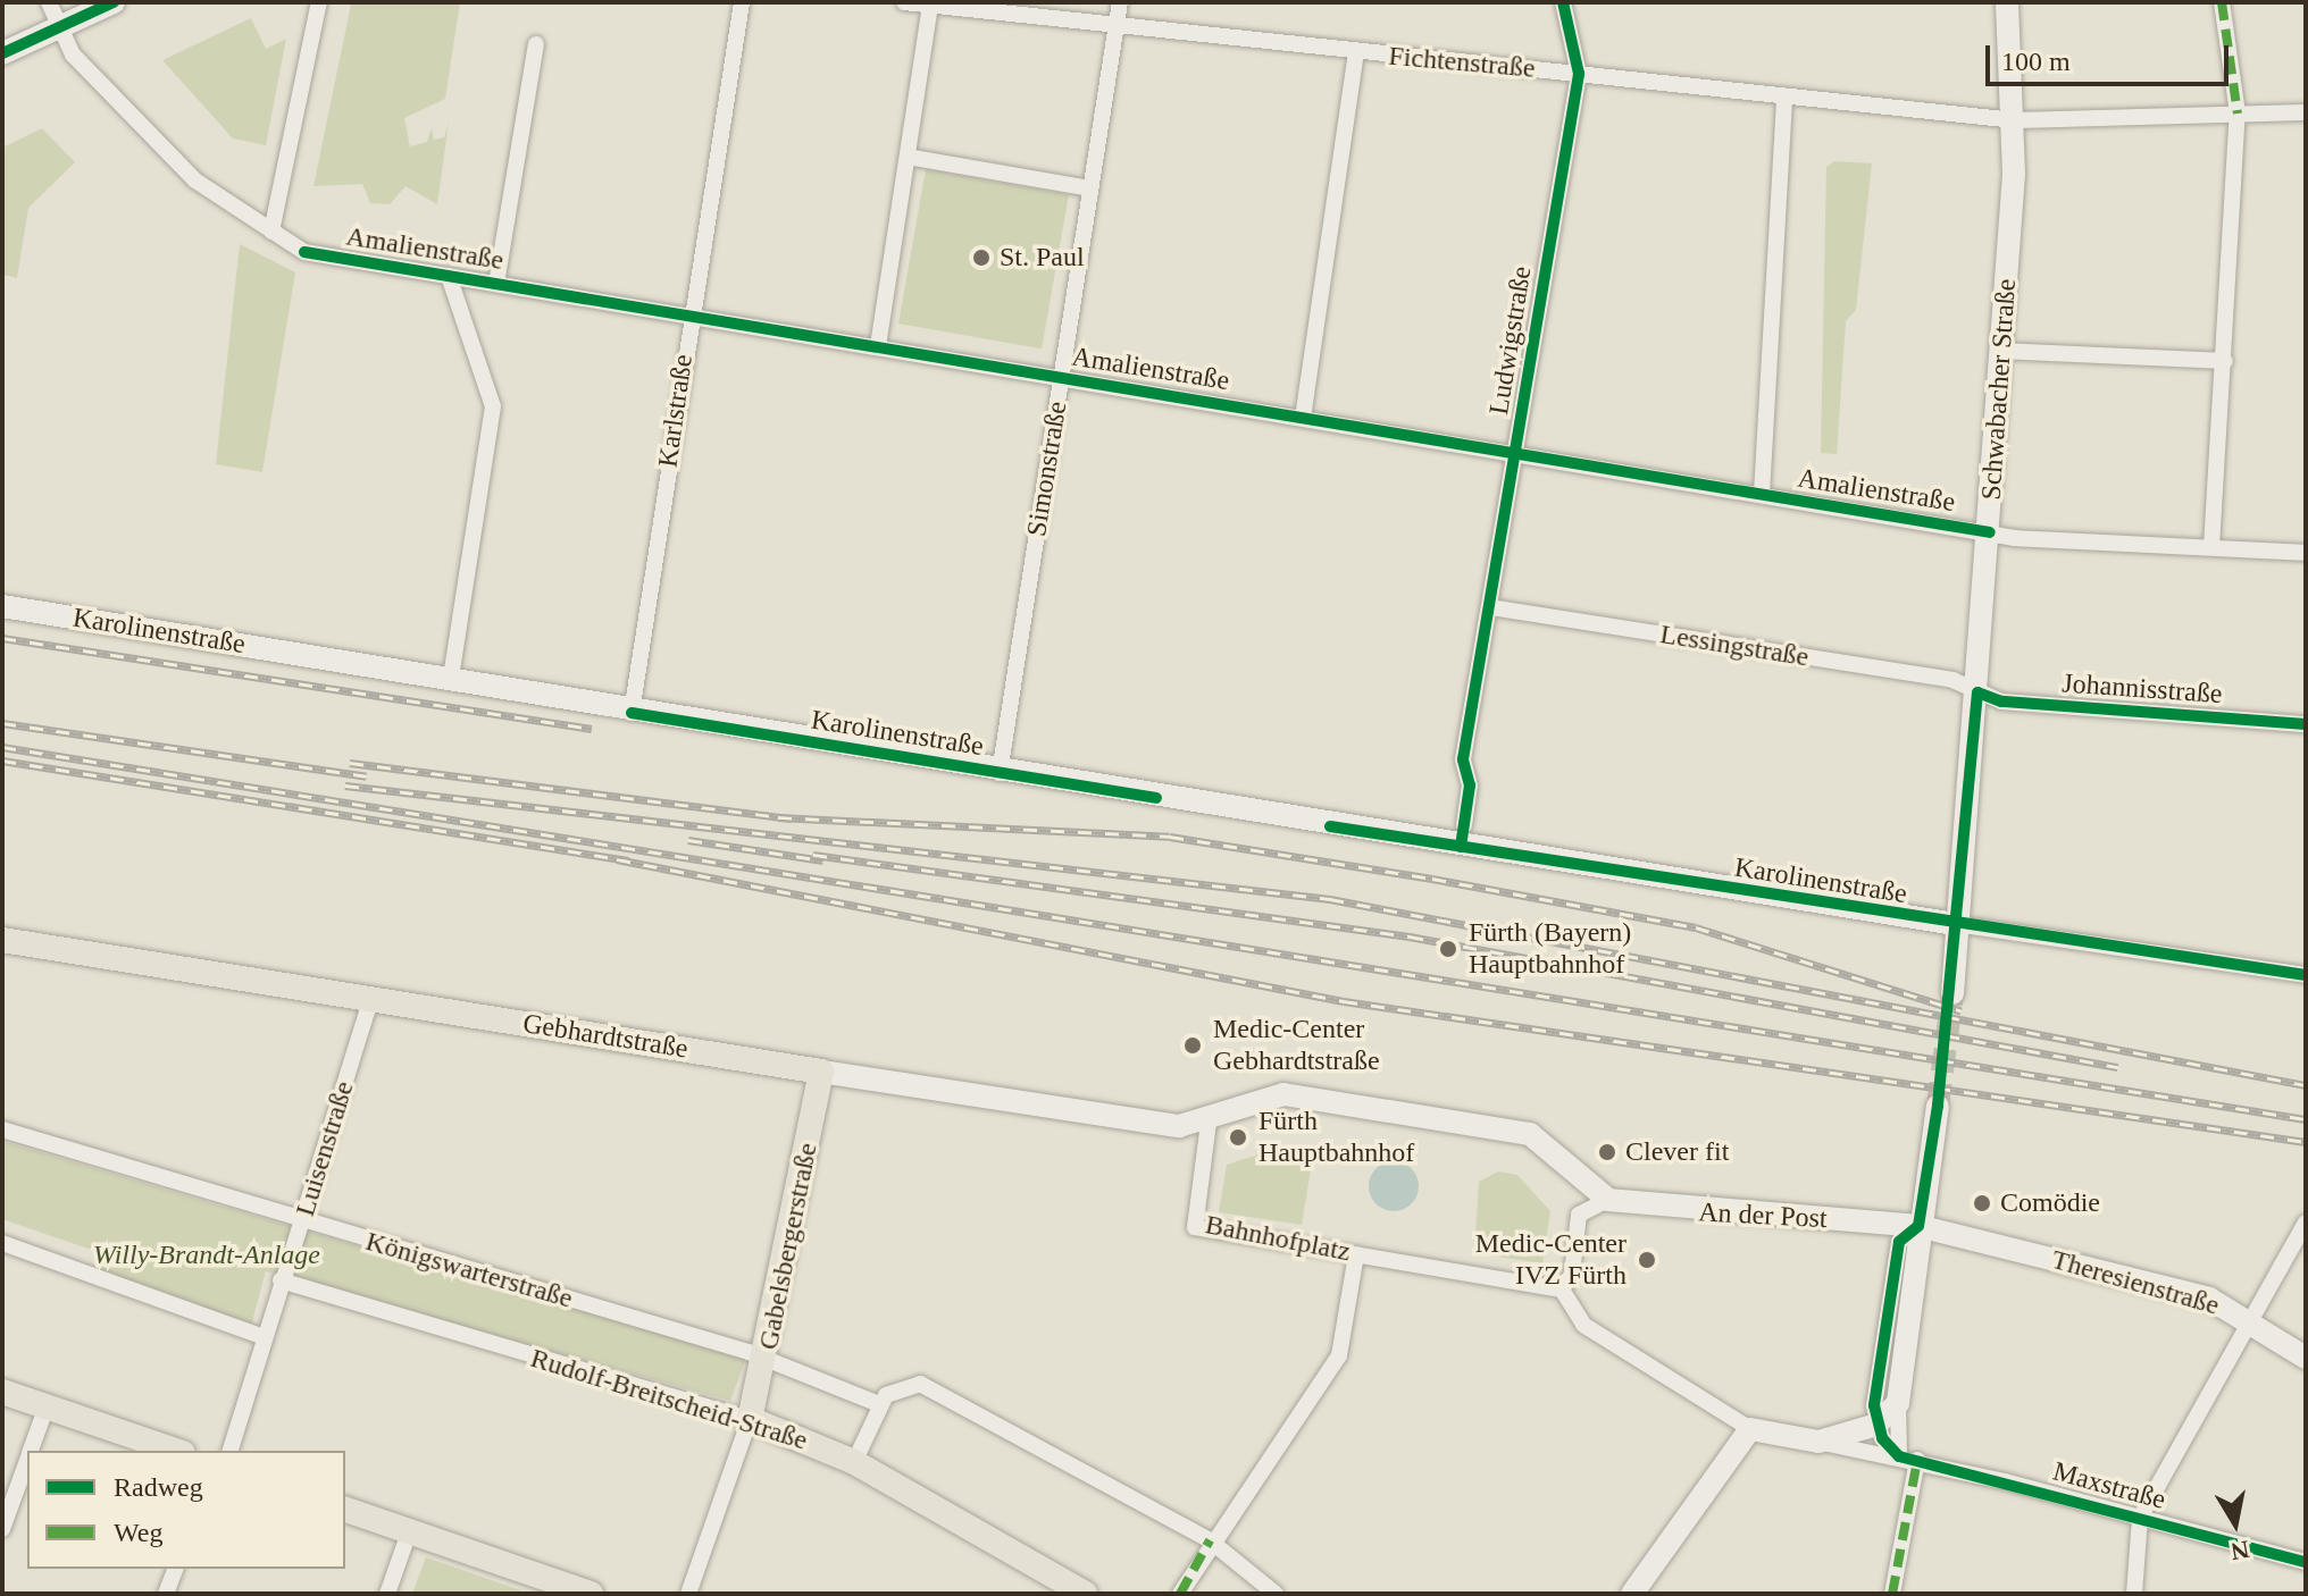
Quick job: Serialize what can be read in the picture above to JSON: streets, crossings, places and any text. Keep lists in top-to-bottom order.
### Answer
{
  "streets": {
    "main road": [
      "Schwabacher Straße",
      "Karolinenstraße",
      "Gebhardtstraße",
      "An der Post",
      "Gabelsbergerstraße",
      "Theresienstraße",
      "Rudolf-Breitscheid-Straße",
      "Maxstraße"
    ],
    "street": [
      "Fichtenstraße",
      "Amalienstraße",
      "Ludwigstraße",
      "Karlstraße",
      "Simonstraße",
      "Lessingstraße",
      "Johannisstraße",
      "Luisenstraße",
      "Bahnhofplatz",
      "Königswarterstraße"
    ]
  },
  "crossings": [
    ["Fichtenstraße", "Ludwigstraße"],
    ["Fichtenstraße", "Schwabacher Straße"],
    ["Fichtenstraße", "Simonstraße"],
    ["Amalienstraße", "Ludwigstraße"],
    ["Amalienstraße", "Schwabacher Straße"],
    ["Amalienstraße", "Karlstraße"],
    ["Amalienstraße", "Simonstraße"],
    ["Ludwigstraße", "Lessingstraße"],
    ["Schwabacher Straße", "Karolinenstraße"],
    ["Schwabacher Straße", "Lessingstraße"],
    ["Schwabacher Straße", "Johannisstraße"],
    ["Karlstraße", "Karolinenstraße"],
    ["Simonstraße", "Karolinenstraße"],
    ["Lessingstraße", "Johannisstraße"],
    ["Gebhardtstraße", "Luisenstraße"],
    ["Gebhardtstraße", "Bahnhofplatz"],
    ["Gebhardtstraße", "Gabelsbergerstraße"],
    ["Luisenstraße", "Königswarterstraße"],
    ["Luisenstraße", "Rudolf-Breitscheid-Straße"],
    ["An der Post", "Theresienstraße"],
    ["Bahnhofplatz", "Maxstraße"],
    ["Gabelsbergerstraße", "Königswarterstraße"],
    ["Gabelsbergerstraße", "Rudolf-Breitscheid-Straße"]
  ],
  "parks": ["Willy-Brandt-Anlage"],
  "places": [
    "St. Paul",
    "Fürth (Bayern) Hauptbahnhof",
    "Medic-Center Gebhardtstraße",
    "Fürth Hauptbahnhof",
    "Clever fit",
    "Comödie",
    "Medic-Center IVZ Fürth"
  ],
  "legend": ["Radweg", "Weg"],
  "scale_bar": "100 m",
  "north": "bottom"
}
